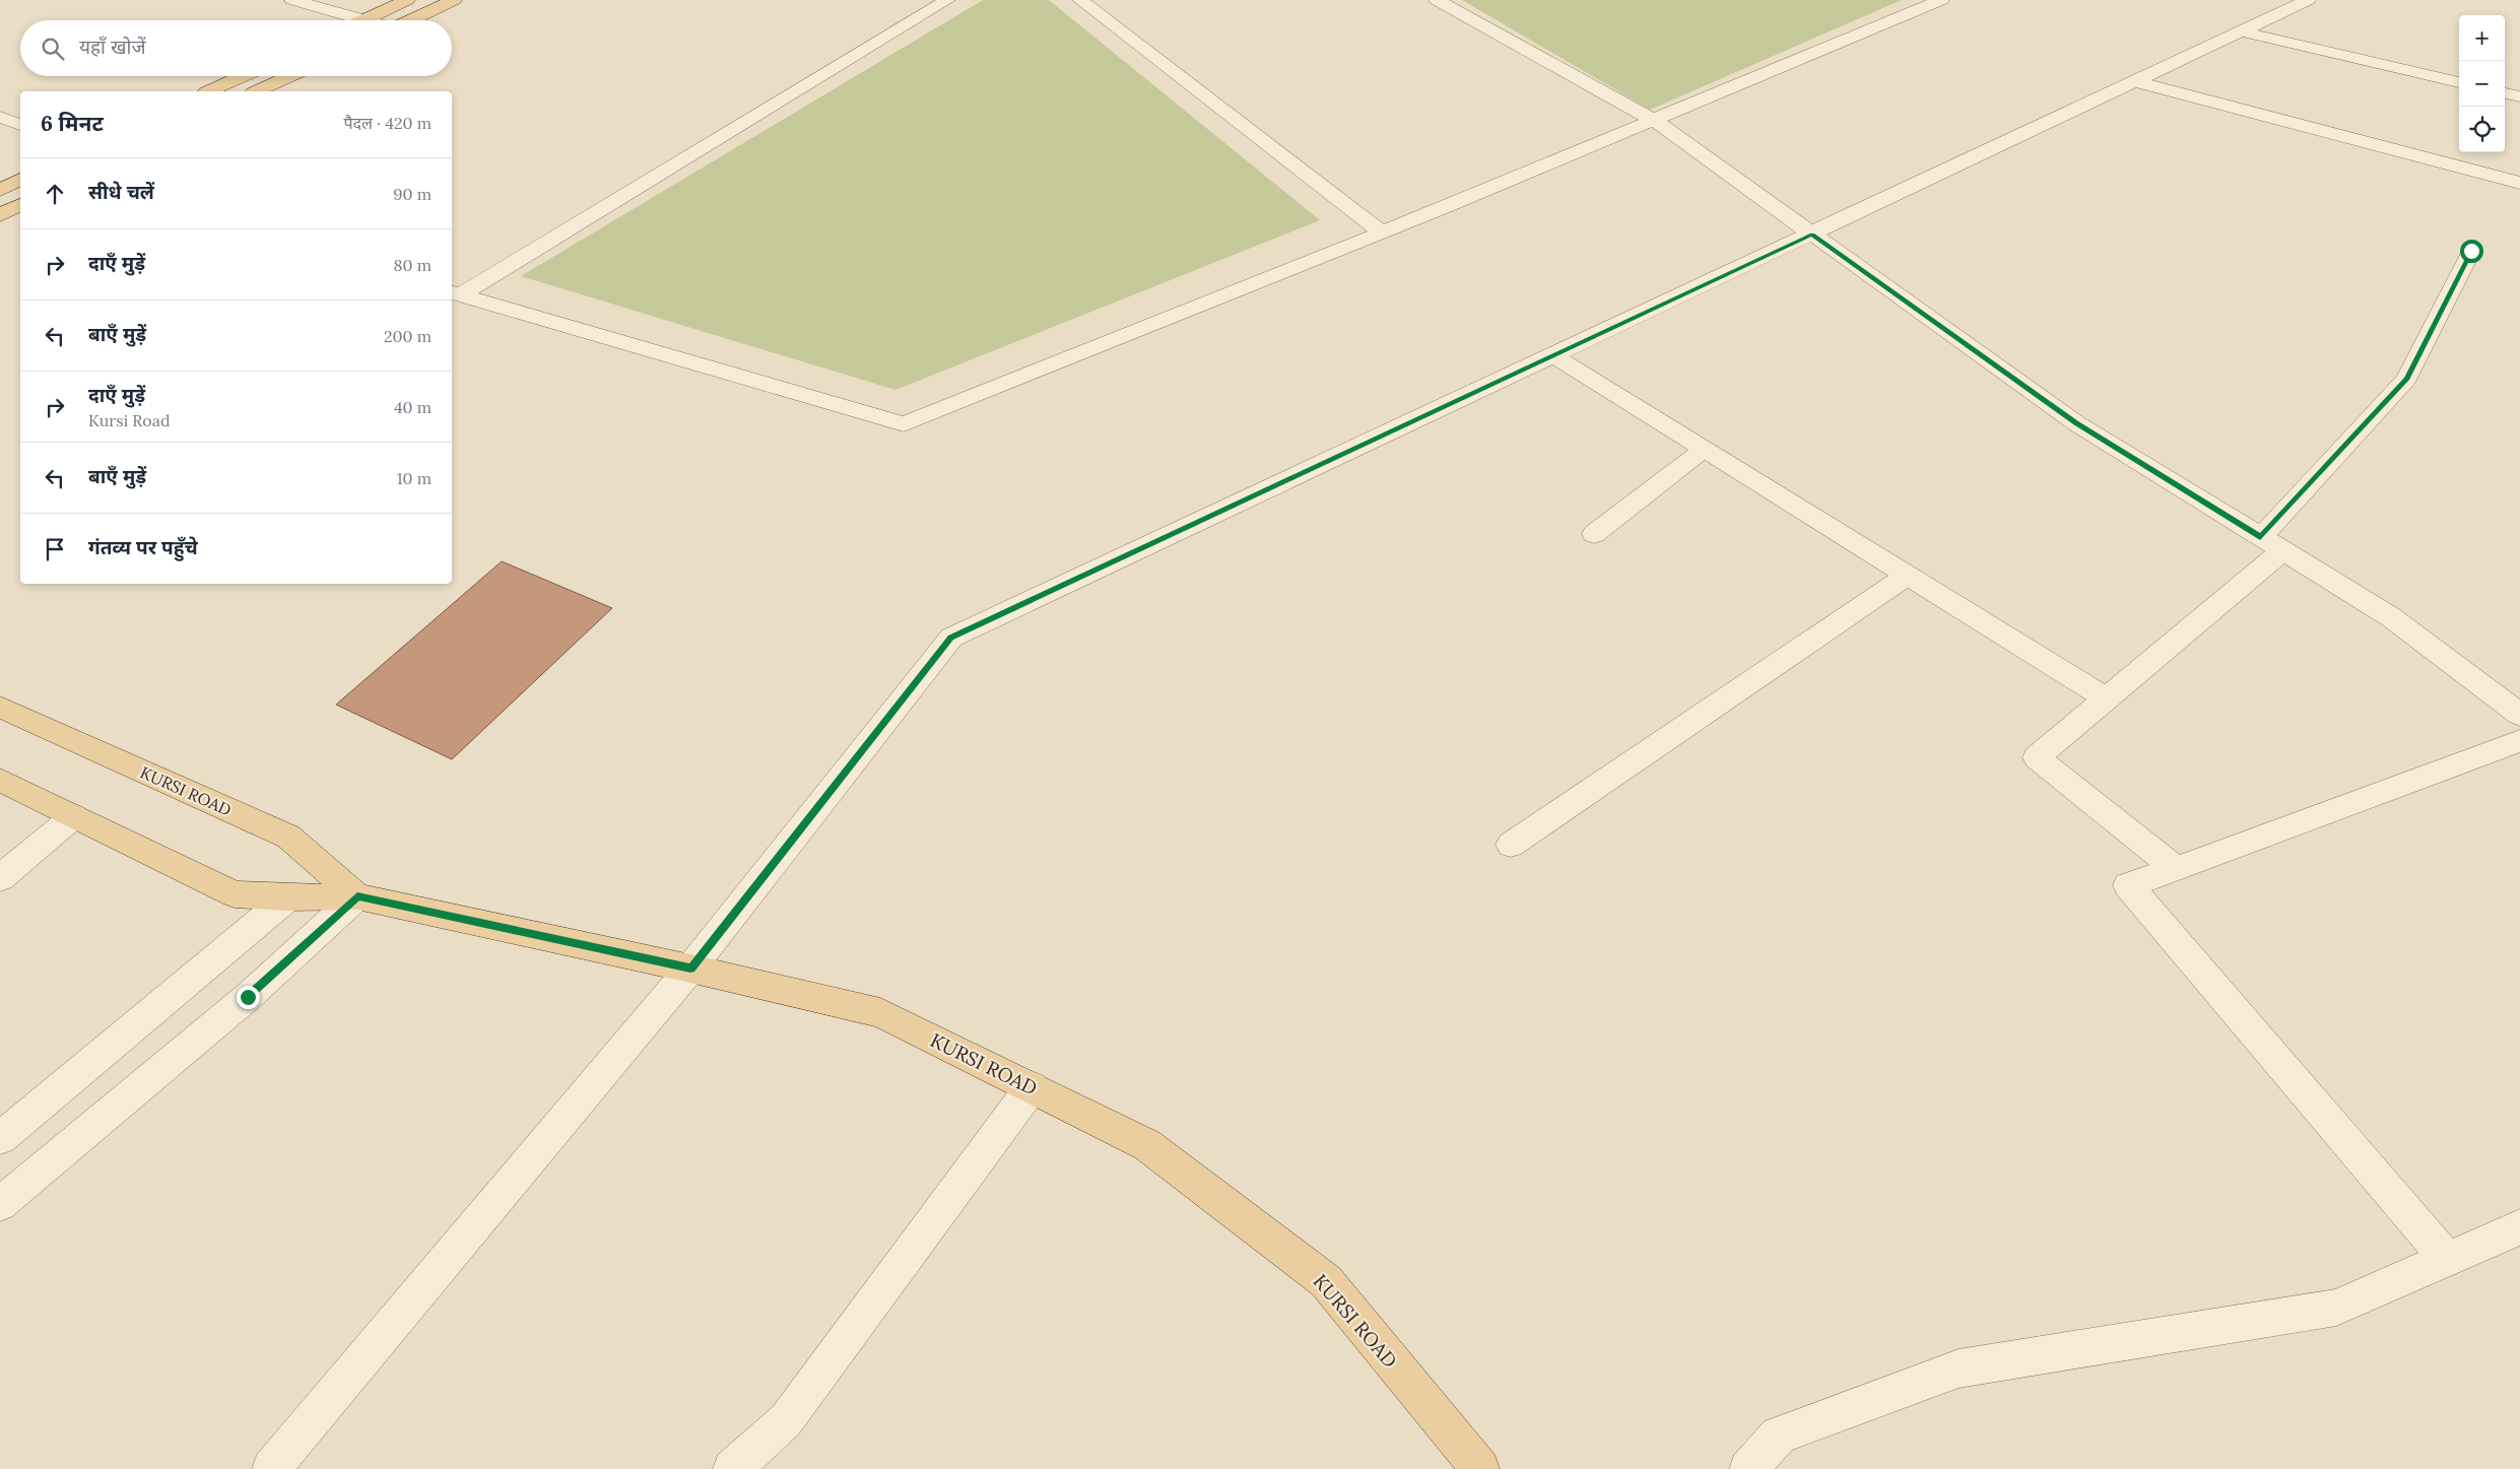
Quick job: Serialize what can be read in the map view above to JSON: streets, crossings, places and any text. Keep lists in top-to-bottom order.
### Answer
{
  "streets": {
    "main road": ["KURSI ROAD"]
  },
  "page": {
    "map_buttons": ["+", "−"],
    "search": "यहाँ खोजें",
    "heading": ["6 मिनट", "पैदल · 420 m"],
    "list": [
      ["सीधे चलें", "90 m"],
      ["दाएँ मुड़ें", "80 m"],
      ["बाएँ मुड़ें", "200 m"],
      ["दाएँ मुड़ें", "Kursi Road", "40 m"],
      ["बाएँ मुड़ें", "10 m"],
      "गंतव्य पर पहुँचे"
    ]
  }
}
